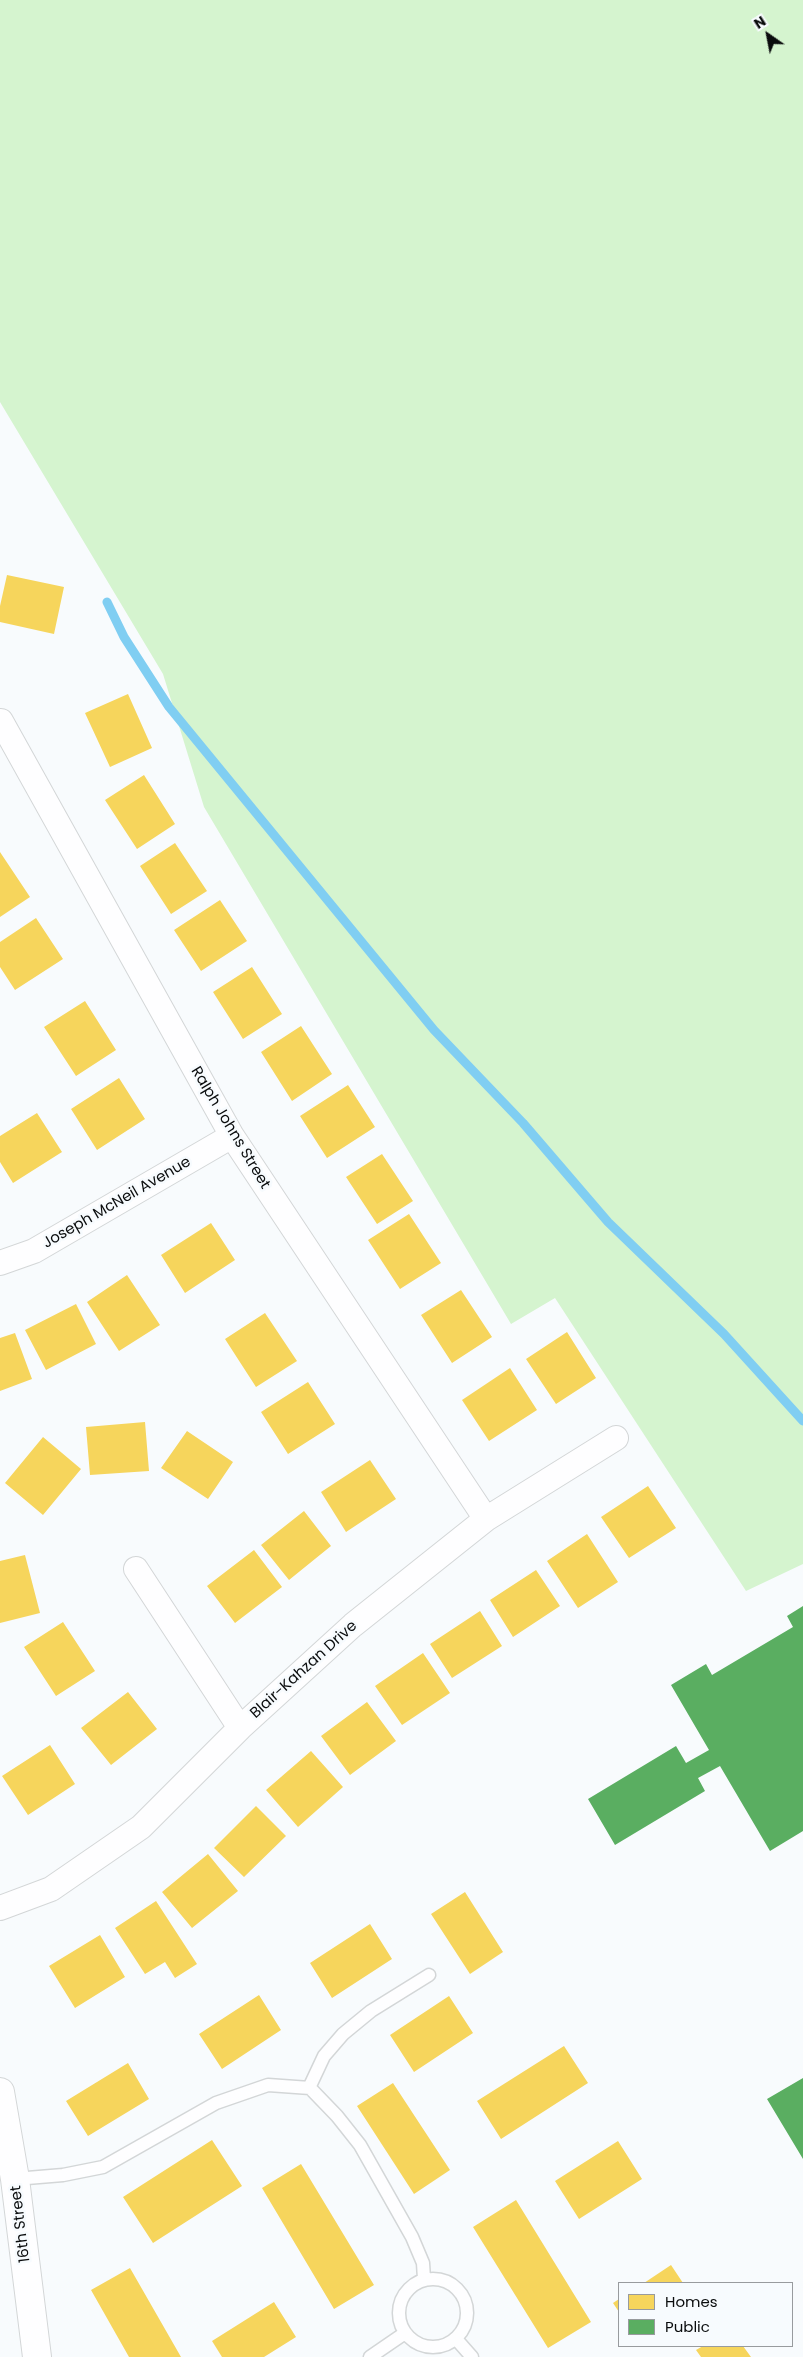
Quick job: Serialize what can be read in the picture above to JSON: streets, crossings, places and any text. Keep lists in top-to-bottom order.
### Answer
{
  "streets": {
    "street": [
      "Ralph Johns Street",
      "Joseph McNeil Avenue",
      "Blair-Kahzan Drive",
      "16th Street"
    ]
  },
  "crossings": [
    ["Ralph Johns Street", "Joseph McNeil Avenue"],
    ["Ralph Johns Street", "Blair-Kahzan Drive"]
  ],
  "legend": ["Homes", "Public"],
  "north": "top left"
}
